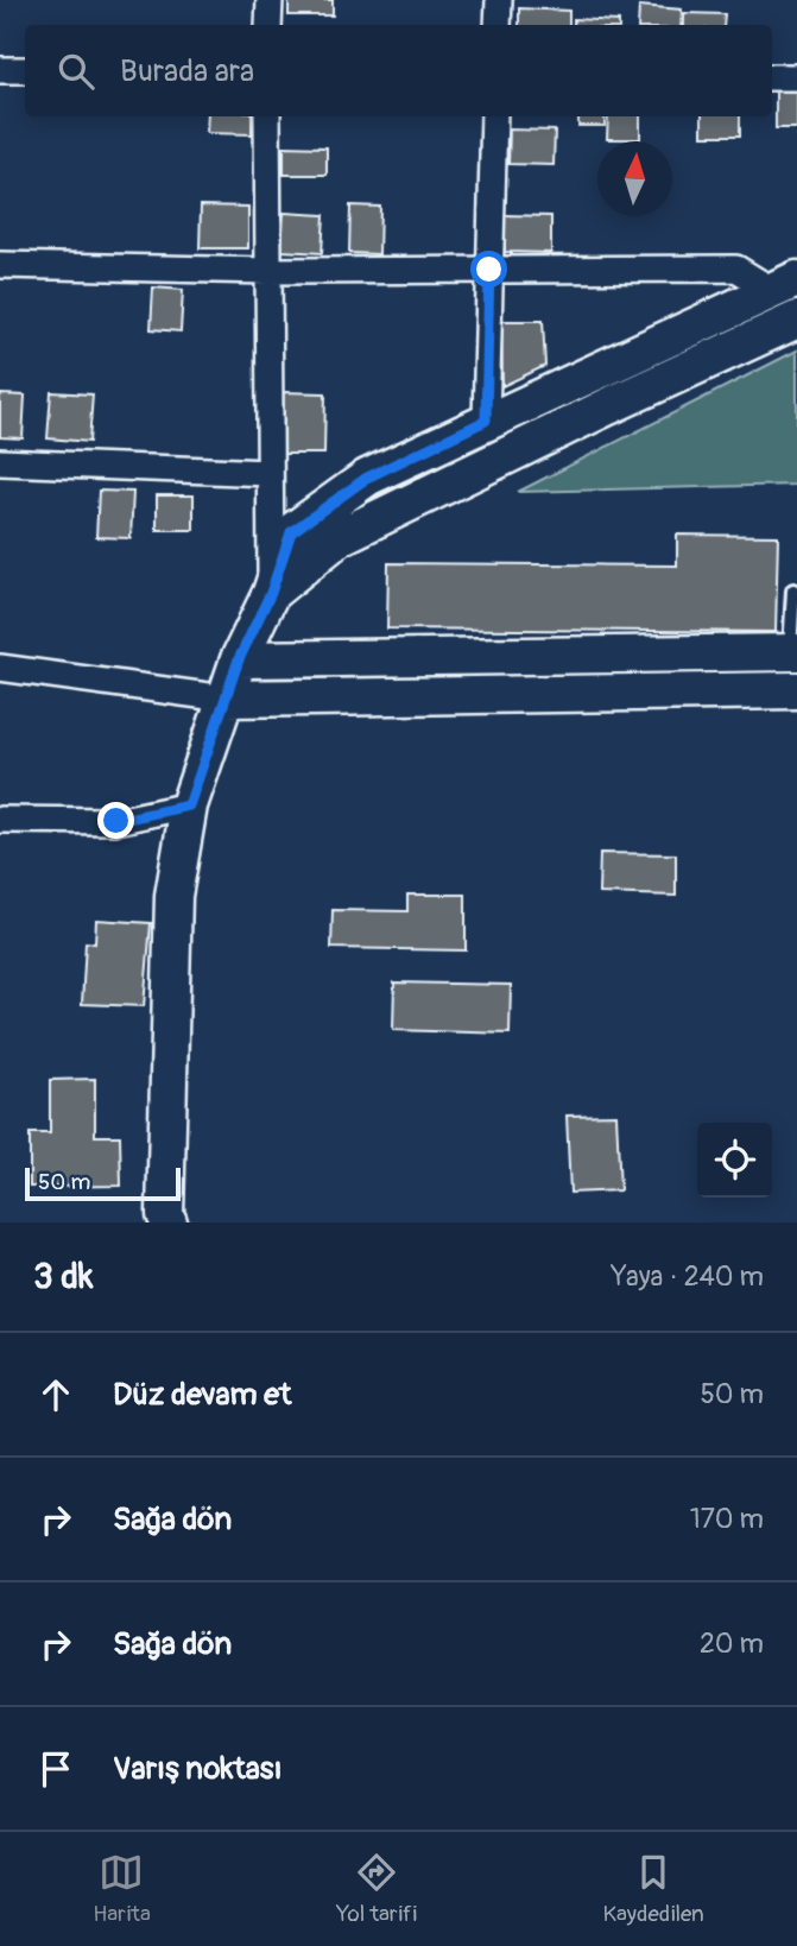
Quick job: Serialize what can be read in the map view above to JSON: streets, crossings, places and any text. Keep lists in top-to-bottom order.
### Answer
{
  "scale_bar": "50 m",
  "north": "top",
  "page": {
    "search": "Burada ara",
    "scale": "50 m",
    "heading": ["3 dk", "Yaya · 240 m"],
    "list": [
      ["Düz devam et", "50 m"],
      ["Sağa dön", "170 m"],
      ["Sağa dön", "20 m"],
      "Varış noktası"
    ],
    "nav": ["Harita", "Yol tarifi", "Kaydedilen"]
  }
}
